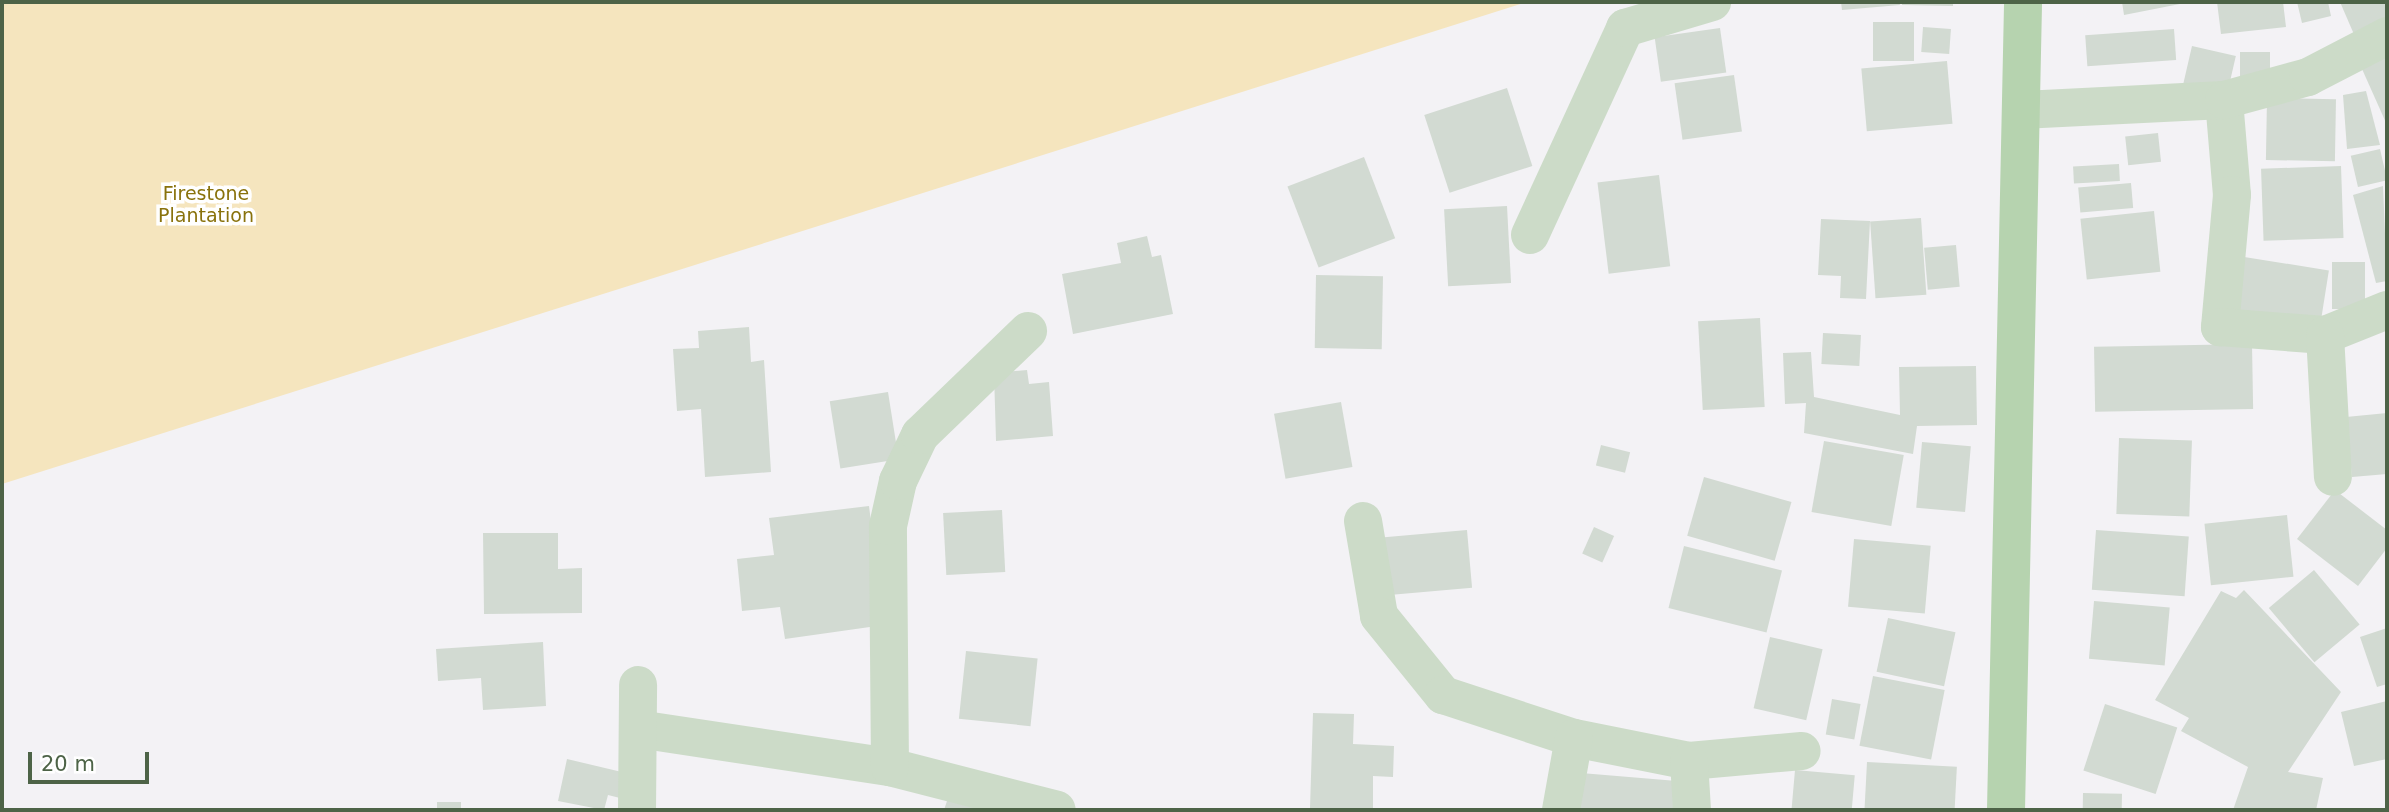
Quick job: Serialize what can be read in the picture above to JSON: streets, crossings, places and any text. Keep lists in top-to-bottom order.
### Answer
{
  "parks": ["Firestone Plantation"],
  "scale_bar": "20 m"
}
